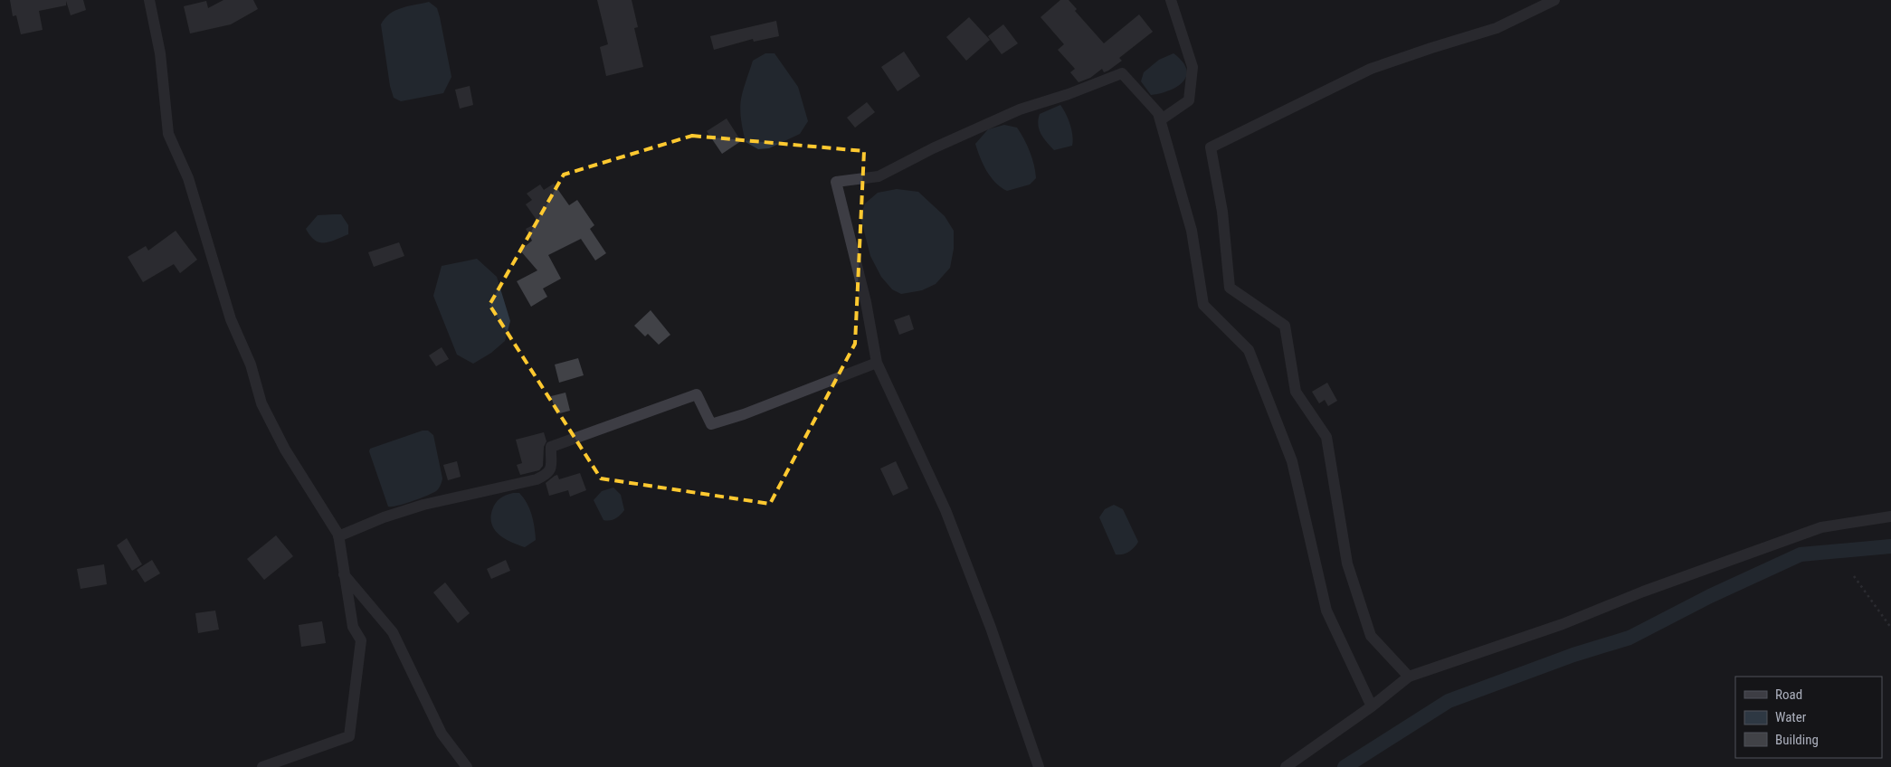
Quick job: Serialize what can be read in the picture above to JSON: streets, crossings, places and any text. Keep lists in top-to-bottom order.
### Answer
{
  "legend": ["Road", "Water", "Building"]
}
